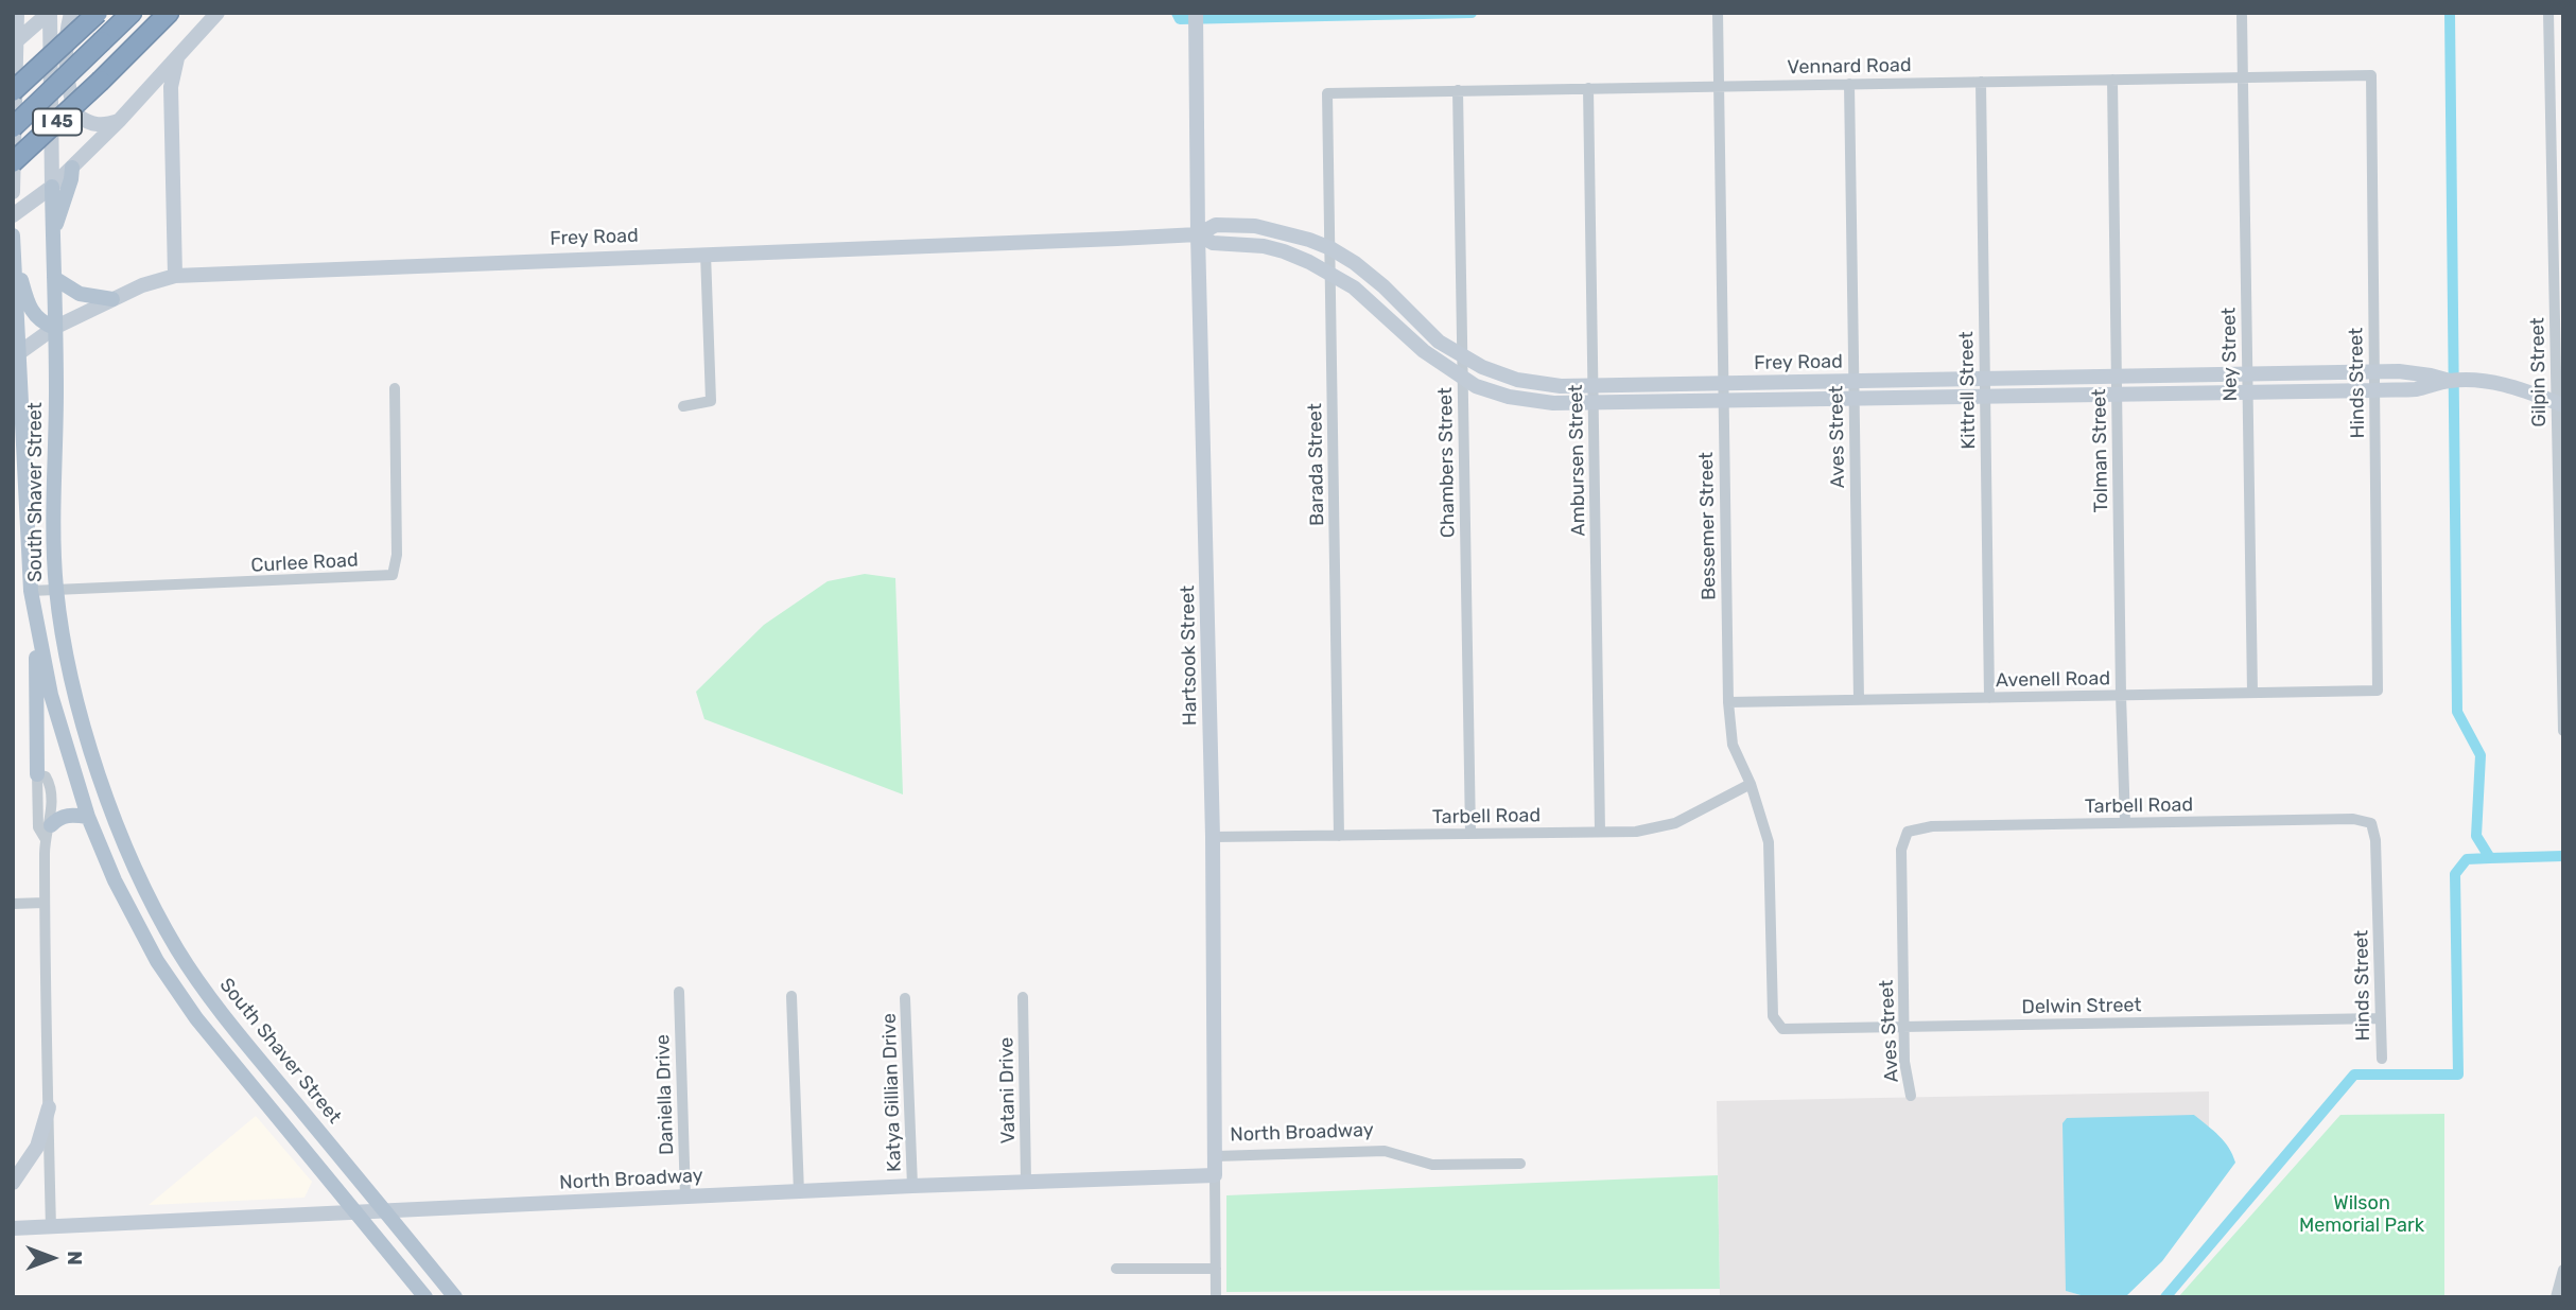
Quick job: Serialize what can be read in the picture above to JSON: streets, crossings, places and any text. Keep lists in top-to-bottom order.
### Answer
{
  "streets": {
    "highway": ["I 45"],
    "main road": ["South Shaver Street"],
    "street": [
      "Vennard Road",
      "Frey Road",
      "Ney Street",
      "Gilpin Street",
      "Hinds Street",
      "Kittrell Street",
      "Aves Street",
      "Tolman Street",
      "Ambursen Street",
      "Chambers Street",
      "Barada Street",
      "Bessemer Street",
      "Curlee Road",
      "Hartsook Street",
      "Avenell Road",
      "Tarbell Road",
      "Delwin Street",
      "Vatani Drive",
      "Katya Gillian Drive",
      "Daniella Drive",
      "North Broadway"
    ]
  },
  "crossings": [
    ["Vennard Road", "Ney Street"],
    ["Vennard Road", "Hinds Street"],
    ["Vennard Road", "Kittrell Street"],
    ["Vennard Road", "Aves Street"],
    ["Vennard Road", "Tolman Street"],
    ["Vennard Road", "Ambursen Street"],
    ["Vennard Road", "Chambers Street"],
    ["Vennard Road", "Barada Street"],
    ["Vennard Road", "Bessemer Street"],
    ["Frey Road", "Ney Street"],
    ["Frey Road", "Gilpin Street"],
    ["Frey Road", "Hinds Street"],
    ["Frey Road", "Kittrell Street"],
    ["Frey Road", "Aves Street"],
    ["Frey Road", "Tolman Street"],
    ["Frey Road", "Ambursen Street"],
    ["Frey Road", "Chambers Street"],
    ["Frey Road", "Barada Street"],
    ["Frey Road", "South Shaver Street"],
    ["Frey Road", "Bessemer Street"],
    ["Frey Road", "Hartsook Street"],
    ["Ney Street", "Avenell Road"],
    ["Hinds Street", "Avenell Road"],
    ["Hinds Street", "Tarbell Road"],
    ["Hinds Street", "Delwin Street"],
    ["Kittrell Street", "Avenell Road"],
    ["Aves Street", "Avenell Road"],
    ["Aves Street", "Tarbell Road"],
    ["Aves Street", "Delwin Street"],
    ["Tolman Street", "Avenell Road"],
    ["Tolman Street", "Tarbell Road"],
    ["Ambursen Street", "Tarbell Road"],
    ["Chambers Street", "Tarbell Road"],
    ["Barada Street", "Tarbell Road"],
    ["South Shaver Street", "Curlee Road"],
    ["South Shaver Street", "North Broadway"],
    ["Bessemer Street", "Avenell Road"],
    ["Bessemer Street", "Tarbell Road"],
    ["Bessemer Street", "Delwin Street"],
    ["Hartsook Street", "Tarbell Road"],
    ["Hartsook Street", "North Broadway"],
    ["Vatani Drive", "North Broadway"],
    ["Katya Gillian Drive", "North Broadway"],
    ["Daniella Drive", "North Broadway"]
  ],
  "parks": ["Wilson Memorial Park"],
  "north": "right"
}
